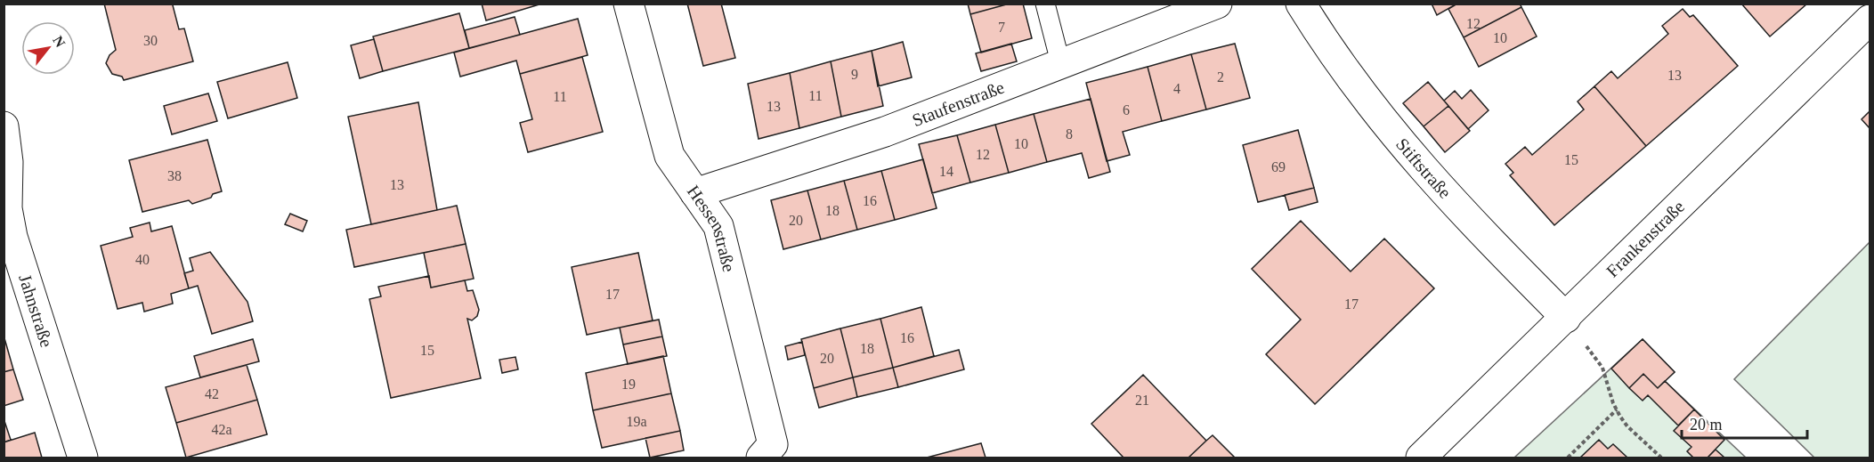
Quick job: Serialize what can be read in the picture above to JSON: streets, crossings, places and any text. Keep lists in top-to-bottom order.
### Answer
{
  "streets": {
    "street": [
      "Staufenstraße",
      "Stiftstraße",
      "Hessenstraße",
      "Frankenstraße",
      "Jahnstraße"
    ]
  },
  "crossings": [
    ["Staufenstraße", "Hessenstraße"],
    ["Stiftstraße", "Frankenstraße"]
  ],
  "house_numbers": [
    "12",
    "7",
    "10",
    "30",
    "9",
    "13",
    "2",
    "4",
    "11",
    "11",
    "13",
    "6",
    "8",
    "10",
    "12",
    "15",
    "69",
    "14",
    "38",
    "13",
    "16",
    "18",
    "20",
    "40",
    "17",
    "17",
    "16",
    "18",
    "15",
    "20",
    "19",
    "42",
    "21",
    "19a",
    "42a"
  ],
  "scale_bar": "20 m",
  "north": "top right"
}
